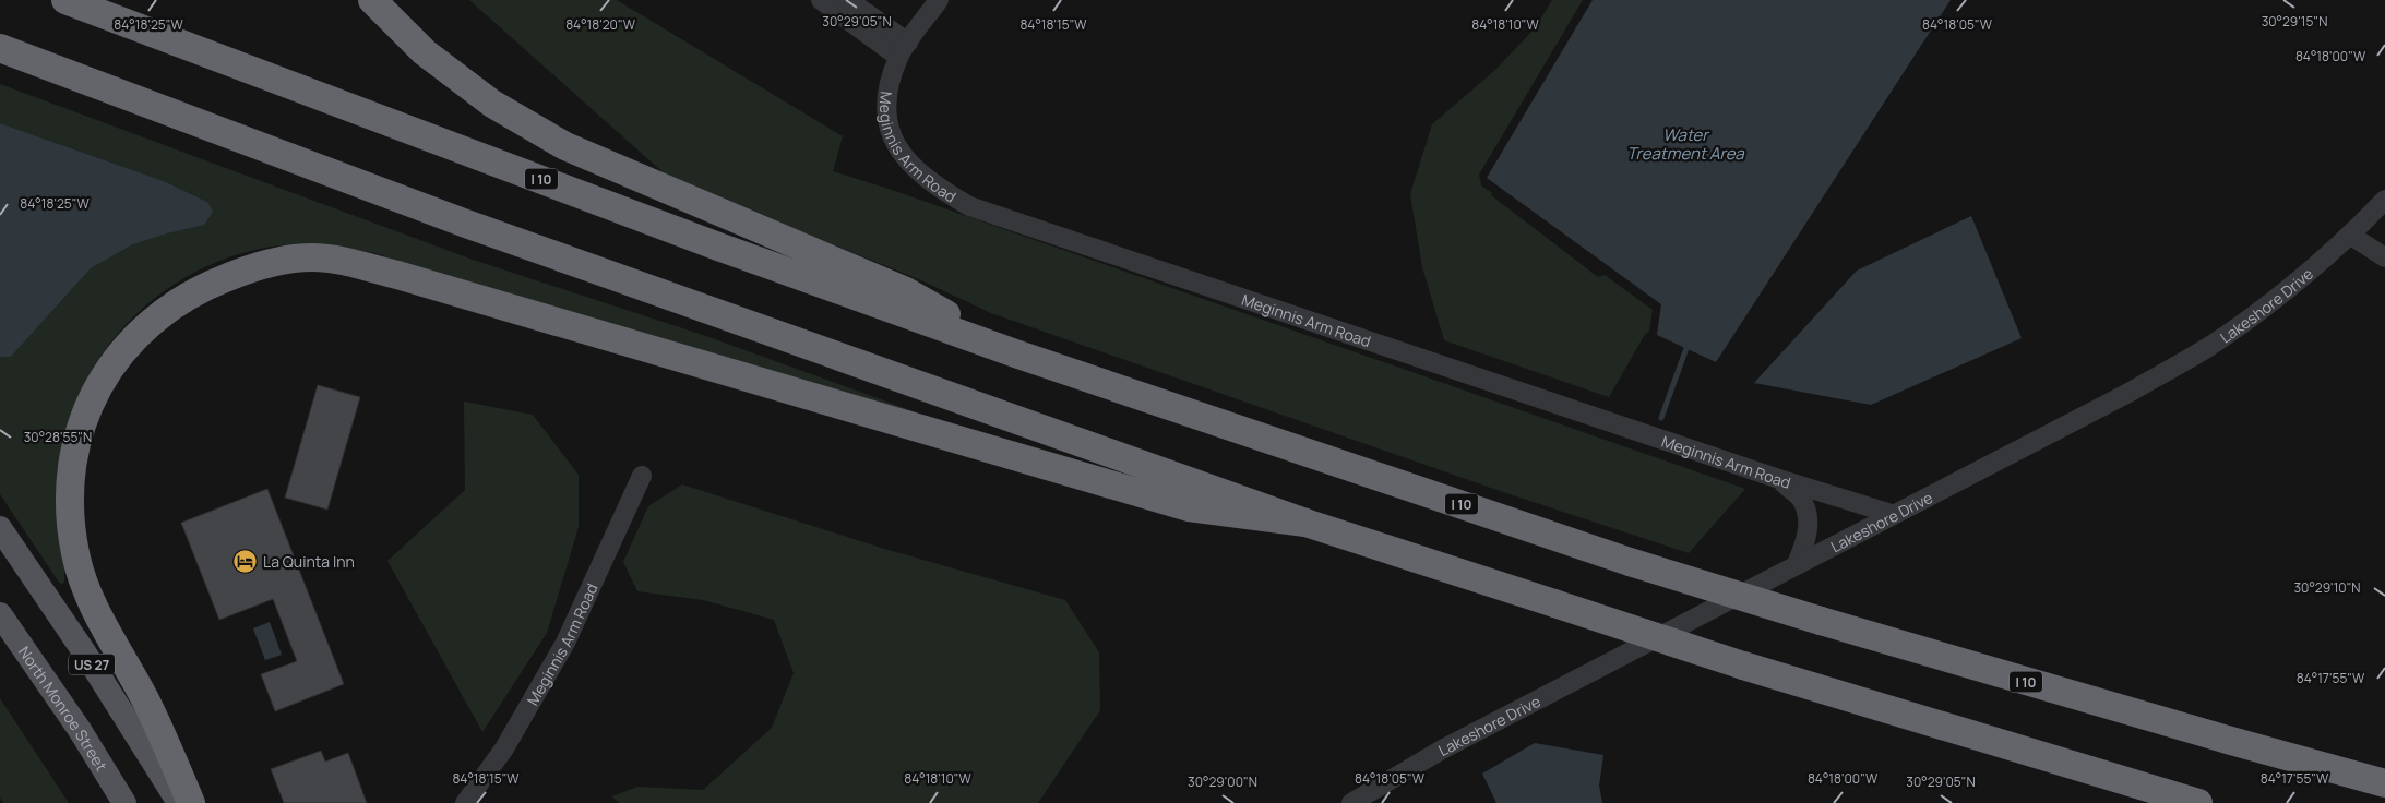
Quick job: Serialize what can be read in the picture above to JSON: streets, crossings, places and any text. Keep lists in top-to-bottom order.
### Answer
{
  "streets": {
    "highway": ["I 10"],
    "main road": ["US 27", "North Monroe Street"],
    "street": ["Meginnis Arm Road", "Lakeshore Drive"]
  },
  "crossings": [
    ["Meginnis Arm Road", "Lakeshore Drive"]
  ],
  "water": ["Water Treatment Area"],
  "places": {
    "hotel": ["La Quinta Inn"]
  },
  "coordinates": [
    "30°29'05\"N",
    "30°29'15\"N",
    "84°18'25\"W",
    "84°18'20\"W",
    "84°18'15\"W",
    "84°18'10\"W",
    "84°18'05\"W",
    "84°18'00\"W",
    "30°28'55\"N",
    "30°29'10\"N",
    "84°17'55\"W",
    "30°29'00\"N"
  ]
}
